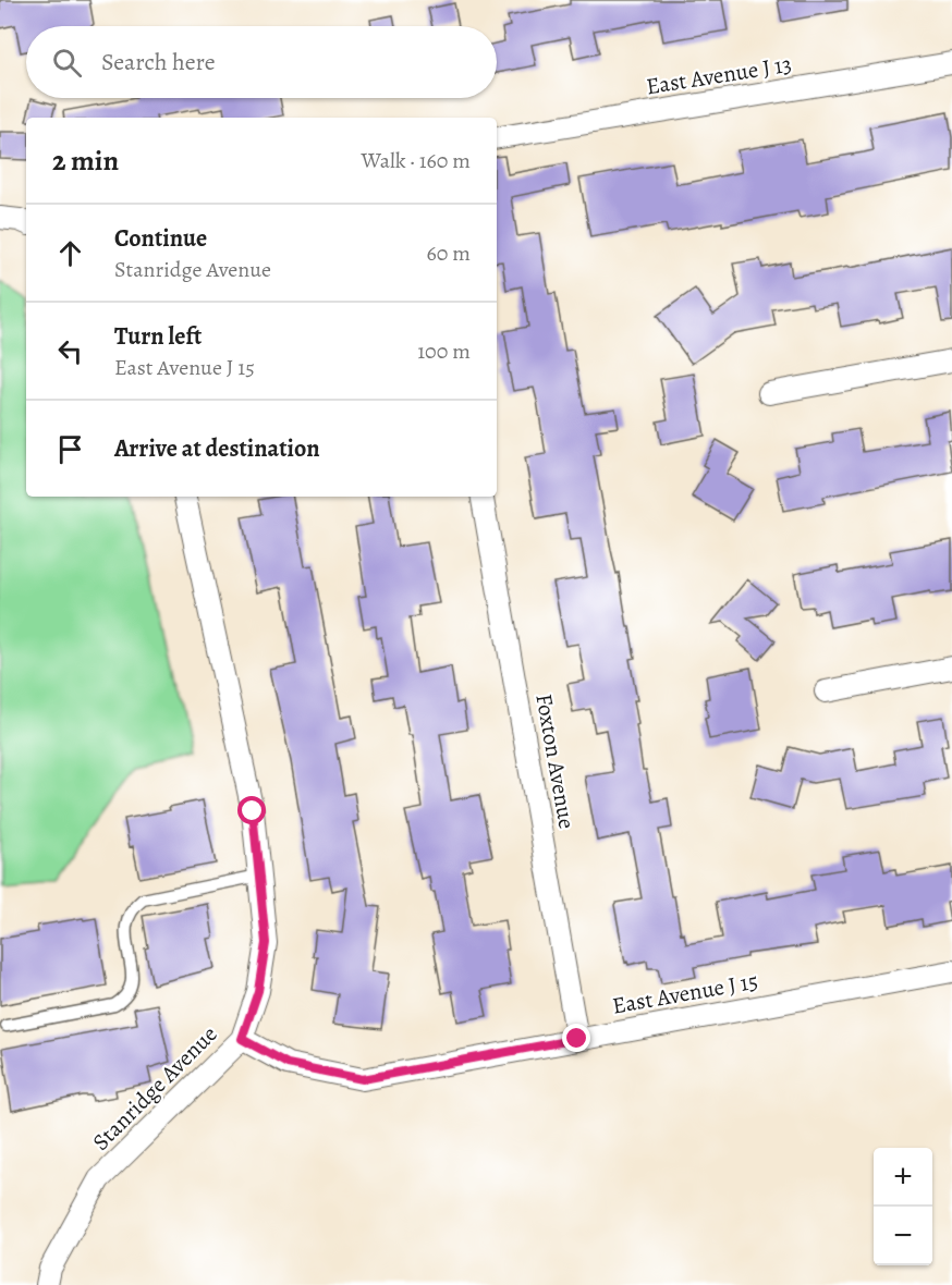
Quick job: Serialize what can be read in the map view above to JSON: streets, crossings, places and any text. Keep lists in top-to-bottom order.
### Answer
{
  "streets": {
    "street": [
      "East Avenue J 13",
      "Foxton Avenue",
      "East Avenue J 15",
      "Stanridge Avenue"
    ]
  },
  "crossings": [
    ["Foxton Avenue", "East Avenue J 15"],
    ["East Avenue J 15", "Stanridge Avenue"]
  ],
  "page": {
    "search": "Search here",
    "heading": ["2 min", "Walk · 160 m"],
    "list": [
      ["Continue", "Stanridge Avenue", "60 m"],
      ["Turn left", "East Avenue J 15", "100 m"],
      "Arrive at destination"
    ],
    "map_buttons": ["+", "−"]
  }
}
